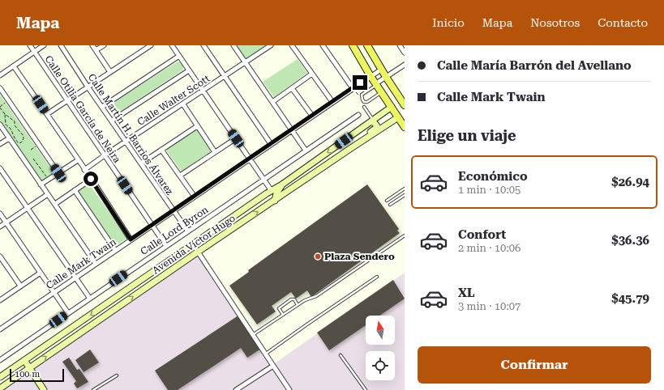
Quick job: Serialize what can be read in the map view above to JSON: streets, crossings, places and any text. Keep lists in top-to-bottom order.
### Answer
{
  "streets": {
    "street": [
      "Calle Walter Scott",
      "Calle Otilia García de Neira",
      "Calle Martín H. Barrios Álvarez",
      "Calle Lord Byron",
      "Avenida Víctor Hugo",
      "Calle Mark Twain"
    ]
  },
  "crossings": [
    ["Calle Walter Scott", "Calle Otilia García de Neira"],
    ["Calle Walter Scott", "Calle Martín H. Barrios Álvarez"],
    ["Calle Otilia García de Neira", "Calle Lord Byron"],
    ["Calle Otilia García de Neira", "Calle Mark Twain"],
    ["Calle Martín H. Barrios Álvarez", "Calle Lord Byron"],
    ["Calle Martín H. Barrios Álvarez", "Calle Mark Twain"]
  ],
  "places": ["Plaza Sendero"],
  "scale_bar": "100 m",
  "north": "top",
  "page": {
    "header": "Mapa",
    "nav": [
      "Inicio",
      "Mapa",
      "Nosotros",
      "Contacto"
    ],
    "banner": ["Calle María Barrón del Avellano", "Calle Mark Twain"],
    "heading": "Elige un viaje",
    "list": [
      {
        "name": "Económico",
        "note": "1 min · 10:05",
        "value": "$26.94"
      },
      {
        "name": "Confort",
        "note": "2 min · 10:06",
        "value": "$36.36"
      },
      {
        "name": "XL",
        "note": "3 min · 10:07",
        "value": "$45.79"
      }
    ],
    "buttons": "Confirmar",
    "scale": "100 m"
  }
}
